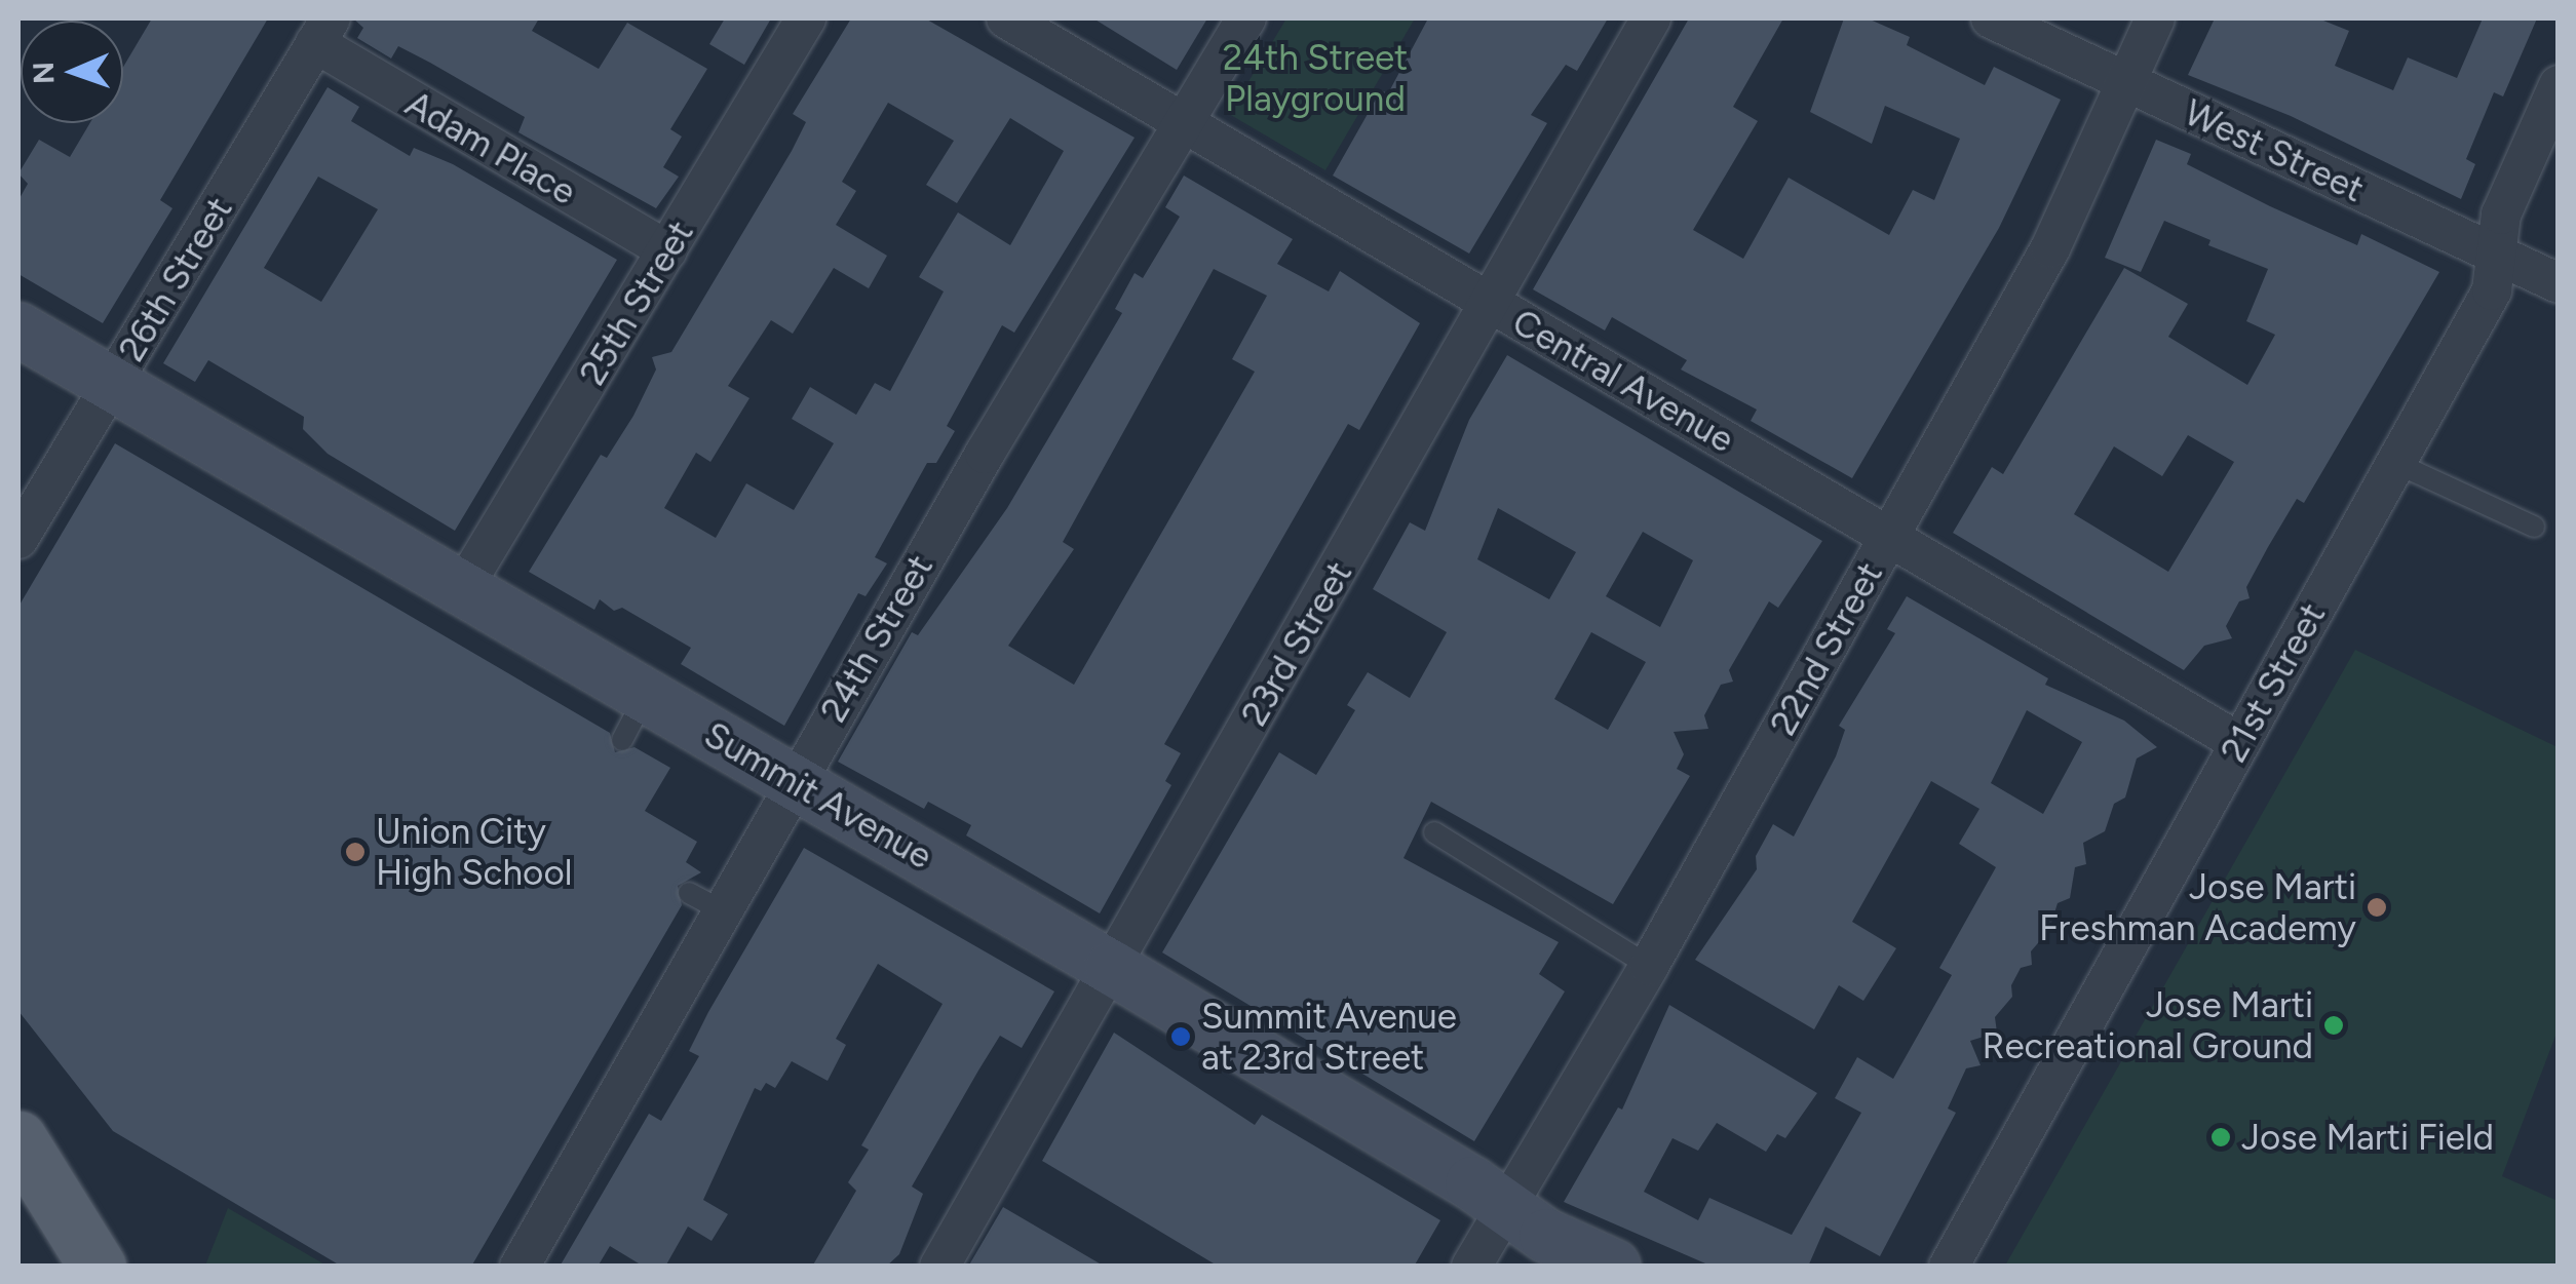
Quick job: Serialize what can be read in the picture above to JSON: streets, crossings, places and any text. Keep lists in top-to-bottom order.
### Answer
{
  "streets": {
    "street": [
      "Adam Place",
      "West Street",
      "26th Street",
      "25th Street",
      "Central Avenue",
      "24th Street",
      "23rd Street",
      "22nd Street",
      "21st Street",
      "Summit Avenue"
    ]
  },
  "crossings": [
    ["Adam Place", "26th Street"],
    ["Adam Place", "25th Street"],
    ["West Street", "22nd Street"],
    ["West Street", "21st Street"],
    ["26th Street", "Summit Avenue"],
    ["25th Street", "Summit Avenue"],
    ["Central Avenue", "24th Street"],
    ["Central Avenue", "23rd Street"],
    ["Central Avenue", "22nd Street"],
    ["Central Avenue", "21st Street"],
    ["24th Street", "Summit Avenue"],
    ["23rd Street", "Summit Avenue"],
    ["22nd Street", "Summit Avenue"]
  ],
  "parks": ["24th Street Playground"],
  "places": [
    "Union City High School",
    "Jose Marti Freshman Academy",
    "Jose Marti Recreational Ground",
    "Summit Avenue at 23rd Street",
    "Jose Marti Field"
  ],
  "north": "left"
}
